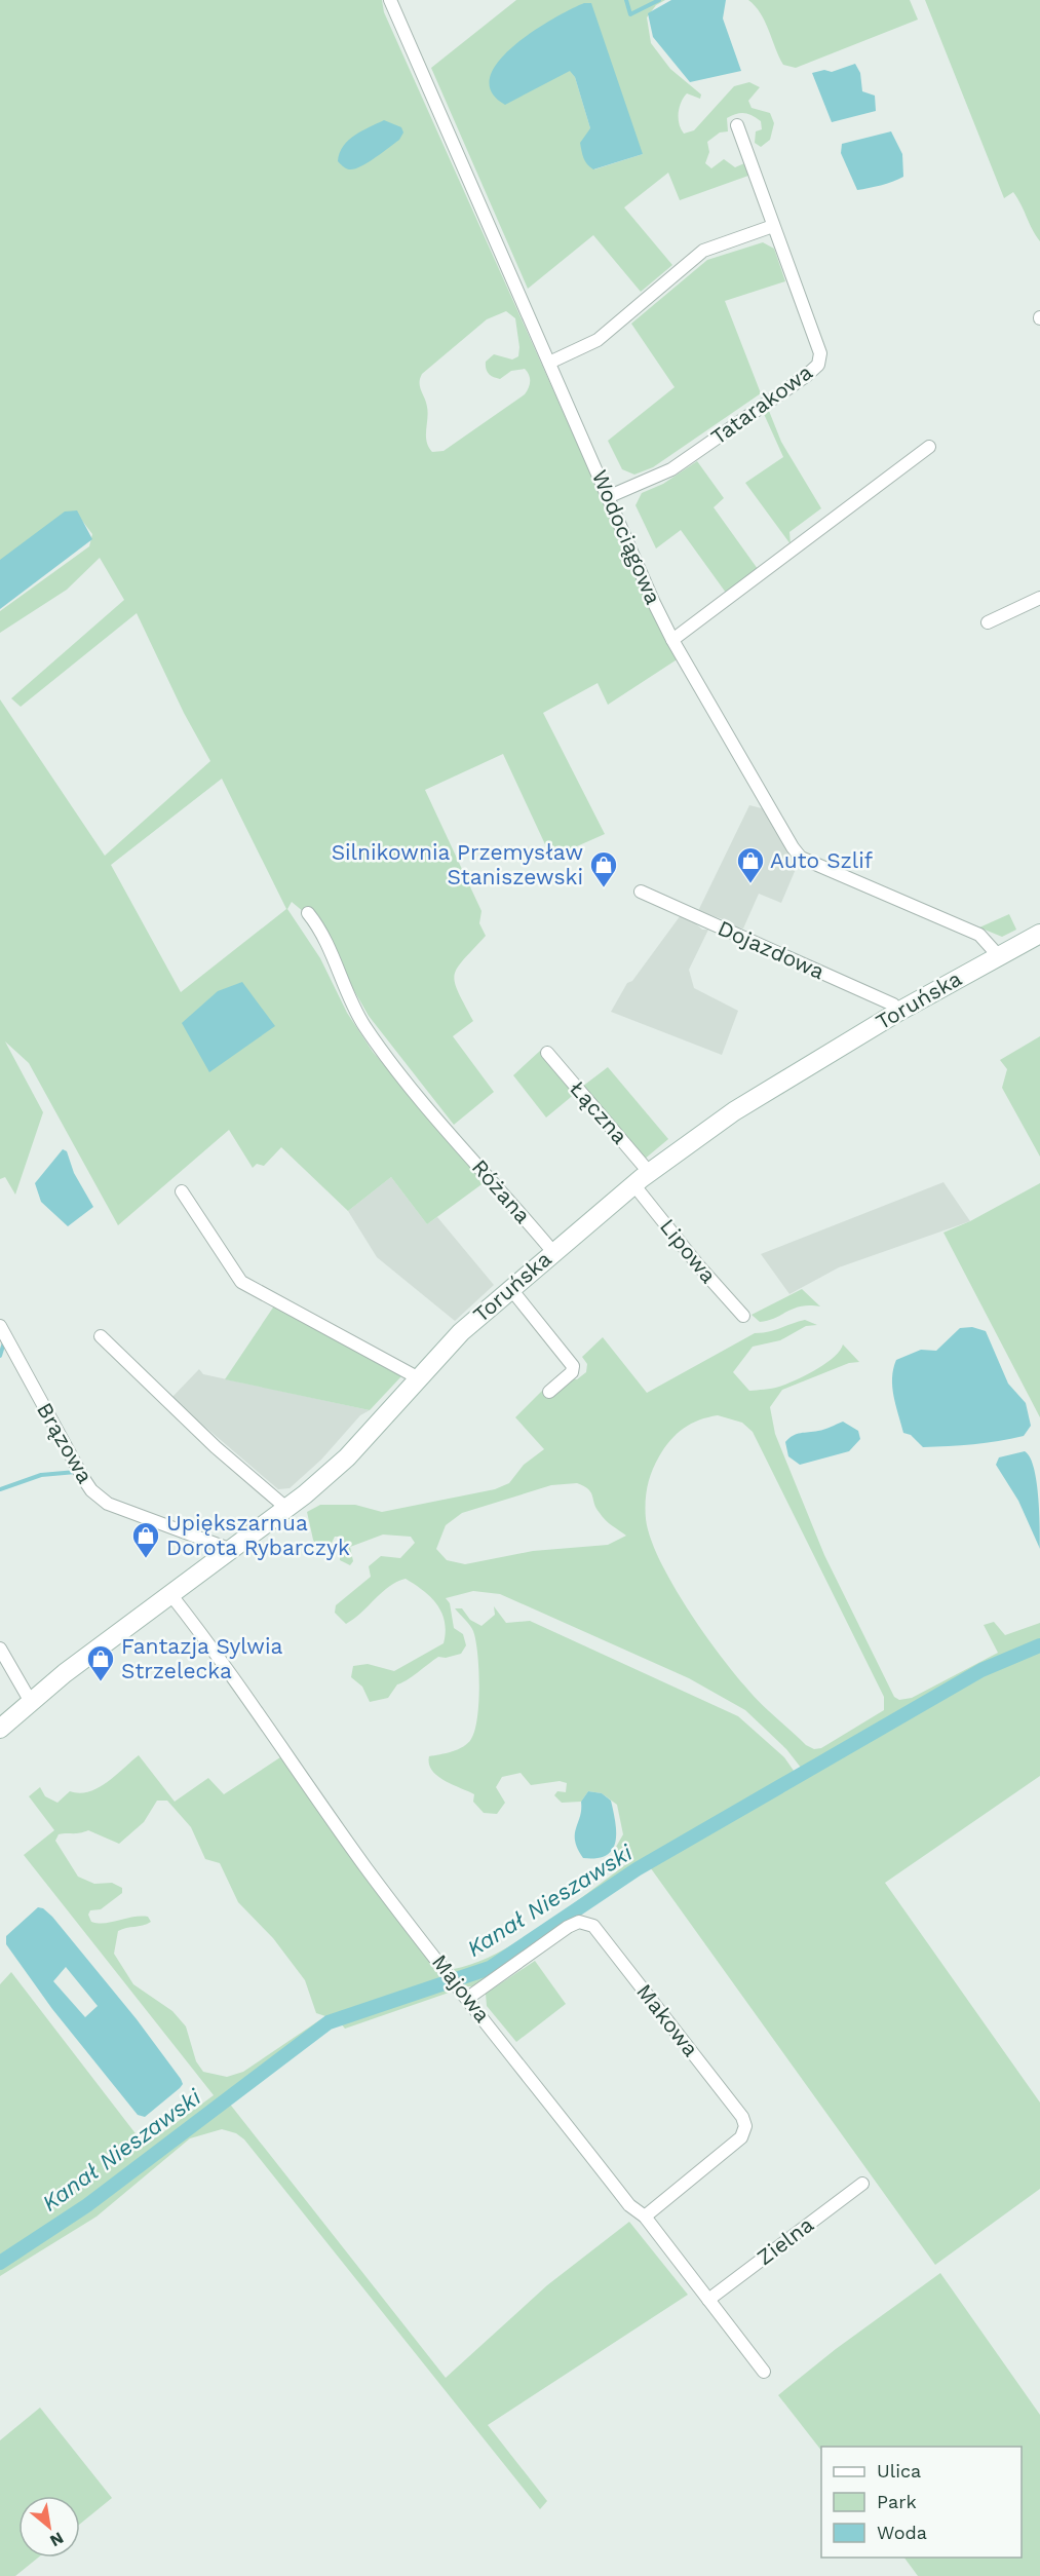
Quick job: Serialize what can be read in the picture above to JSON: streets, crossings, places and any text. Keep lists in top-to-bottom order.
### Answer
{
  "streets": {
    "main road": ["Toruńska"],
    "street": [
      "Tatarakowa",
      "Wodociągowa",
      "Dojazdowa",
      "Łączna",
      "Różana",
      "Lipowa",
      "Brązowa",
      "Majowa",
      "Makowa",
      "Zielna"
    ]
  },
  "crossings": [
    ["Tatarakowa", "Wodociągowa"],
    ["Wodociągowa", "Toruńska"],
    ["Dojazdowa", "Toruńska"],
    ["Toruńska", "Łączna"],
    ["Toruńska", "Różana"],
    ["Toruńska", "Lipowa"],
    ["Toruńska", "Brązowa"],
    ["Toruńska", "Majowa"],
    ["Majowa", "Makowa"],
    ["Majowa", "Zielna"]
  ],
  "water": ["Kanał Nieszawski"],
  "places": {
    "shop": [
      "Auto Szlif",
      "Silnikownia Przemysław Staniszewski",
      "Upiększarnua Dorota Rybarczyk",
      "Fantazja Sylwia Strzelecka"
    ]
  },
  "legend": ["Ulica", "Park", "Woda"],
  "north": "bottom right"
}
